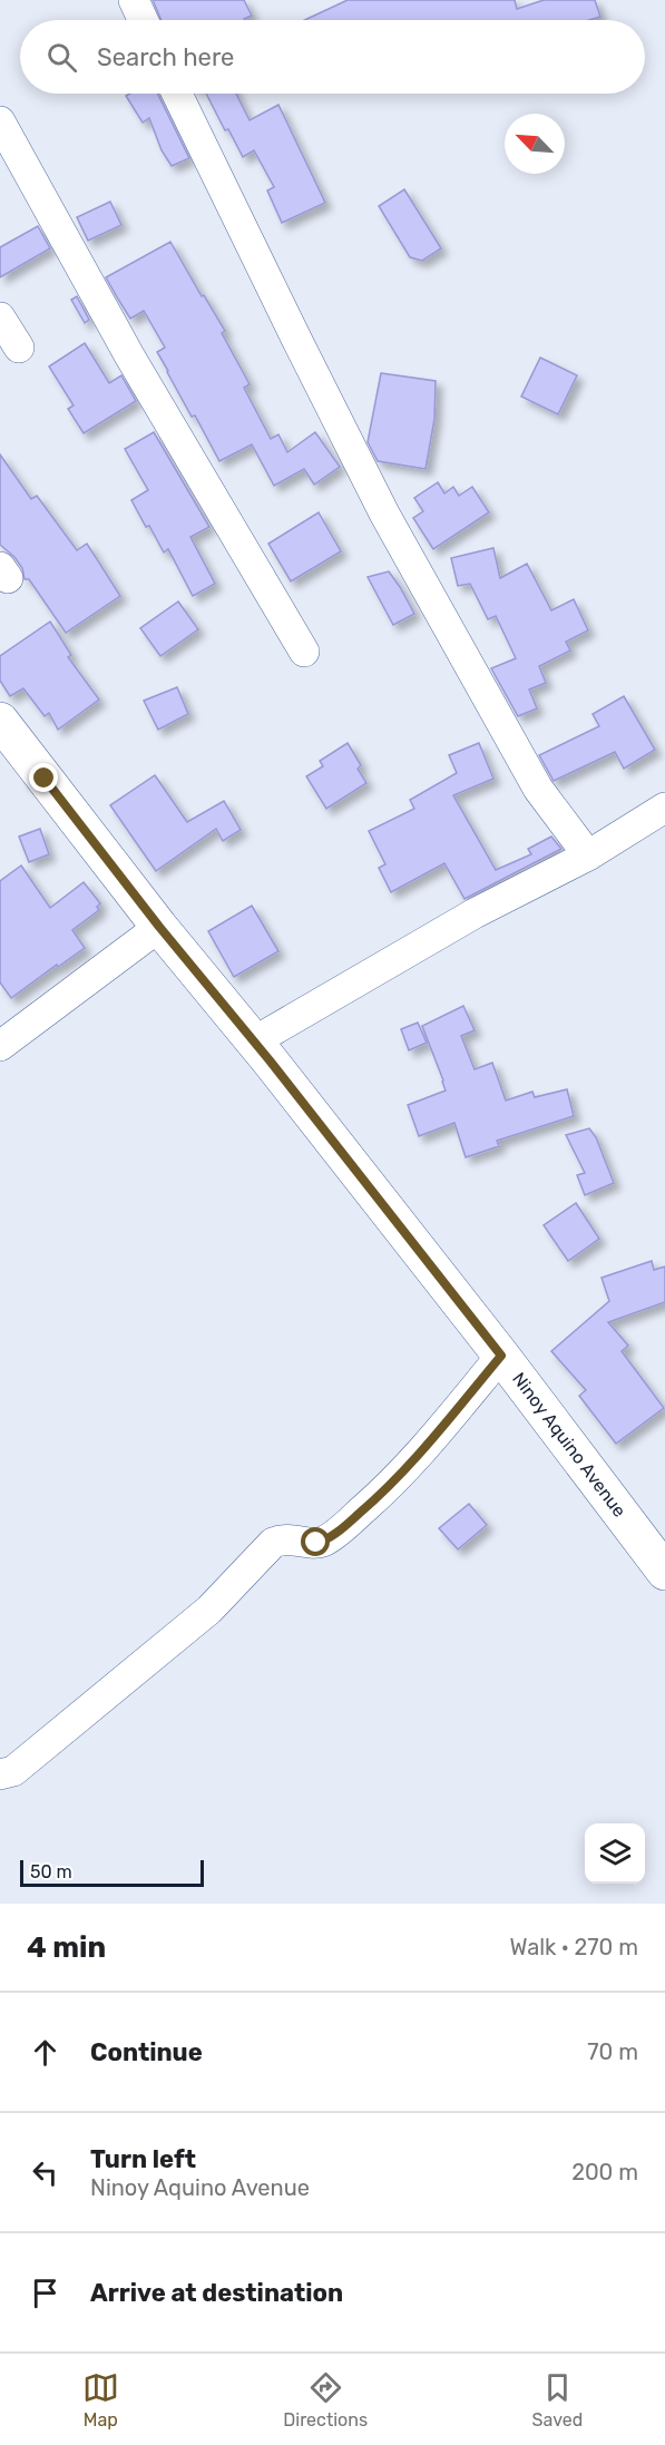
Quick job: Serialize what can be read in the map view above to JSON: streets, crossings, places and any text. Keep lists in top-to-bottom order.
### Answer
{
  "streets": {
    "main road": ["Ninoy Aquino Avenue"]
  },
  "scale_bar": "50 m",
  "north": "top left",
  "page": {
    "search": "Search here",
    "scale": "50 m",
    "heading": ["4 min", "Walk · 270 m"],
    "list": [
      ["Continue", "70 m"],
      ["Turn left", "Ninoy Aquino Avenue", "200 m"],
      "Arrive at destination"
    ],
    "nav": ["Map", "Directions", "Saved"]
  }
}
